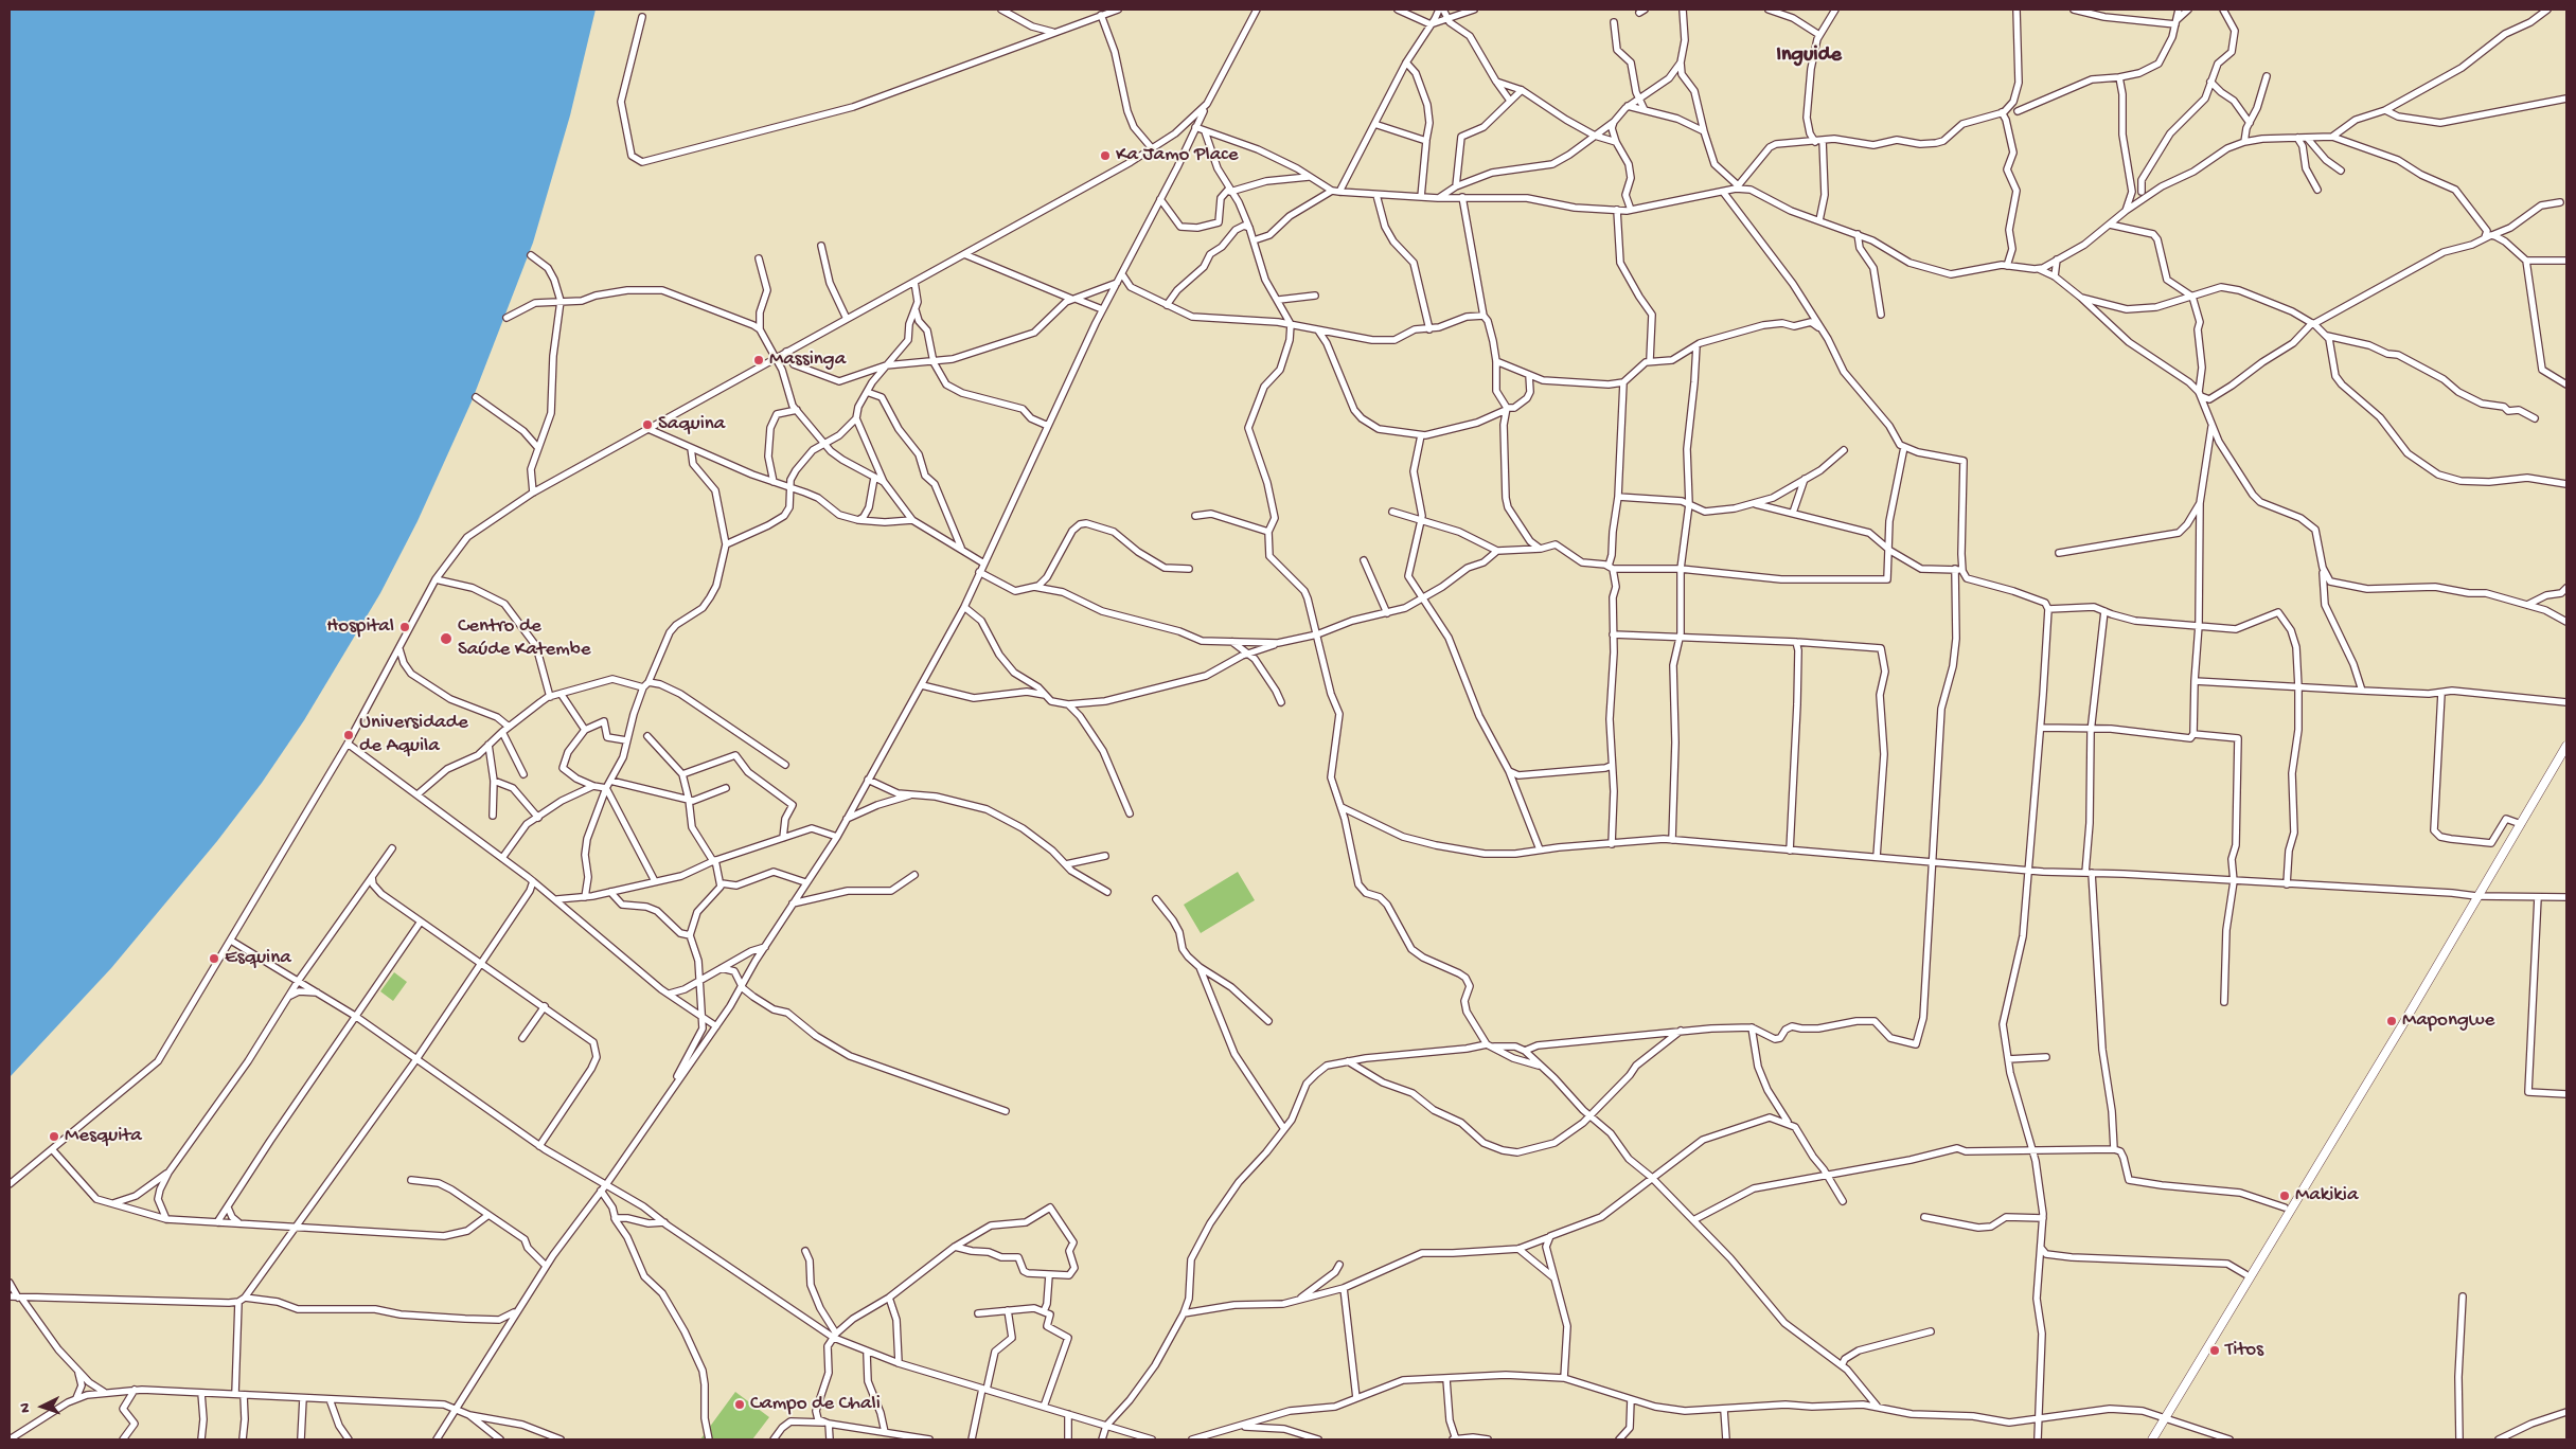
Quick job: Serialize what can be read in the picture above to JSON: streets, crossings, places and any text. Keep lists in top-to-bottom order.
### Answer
{
  "districts": ["Inguide"],
  "places": [
    "Ka Jamo Place",
    "Massinga",
    "Saquina",
    "Hospital",
    "Centro de Saúde Katembe",
    "Universidade de Aquila",
    "Esquina",
    "Mapongwe",
    "Mesquita",
    "Makikia",
    "Titos",
    "Campo de Chali"
  ],
  "north": "left"
}
